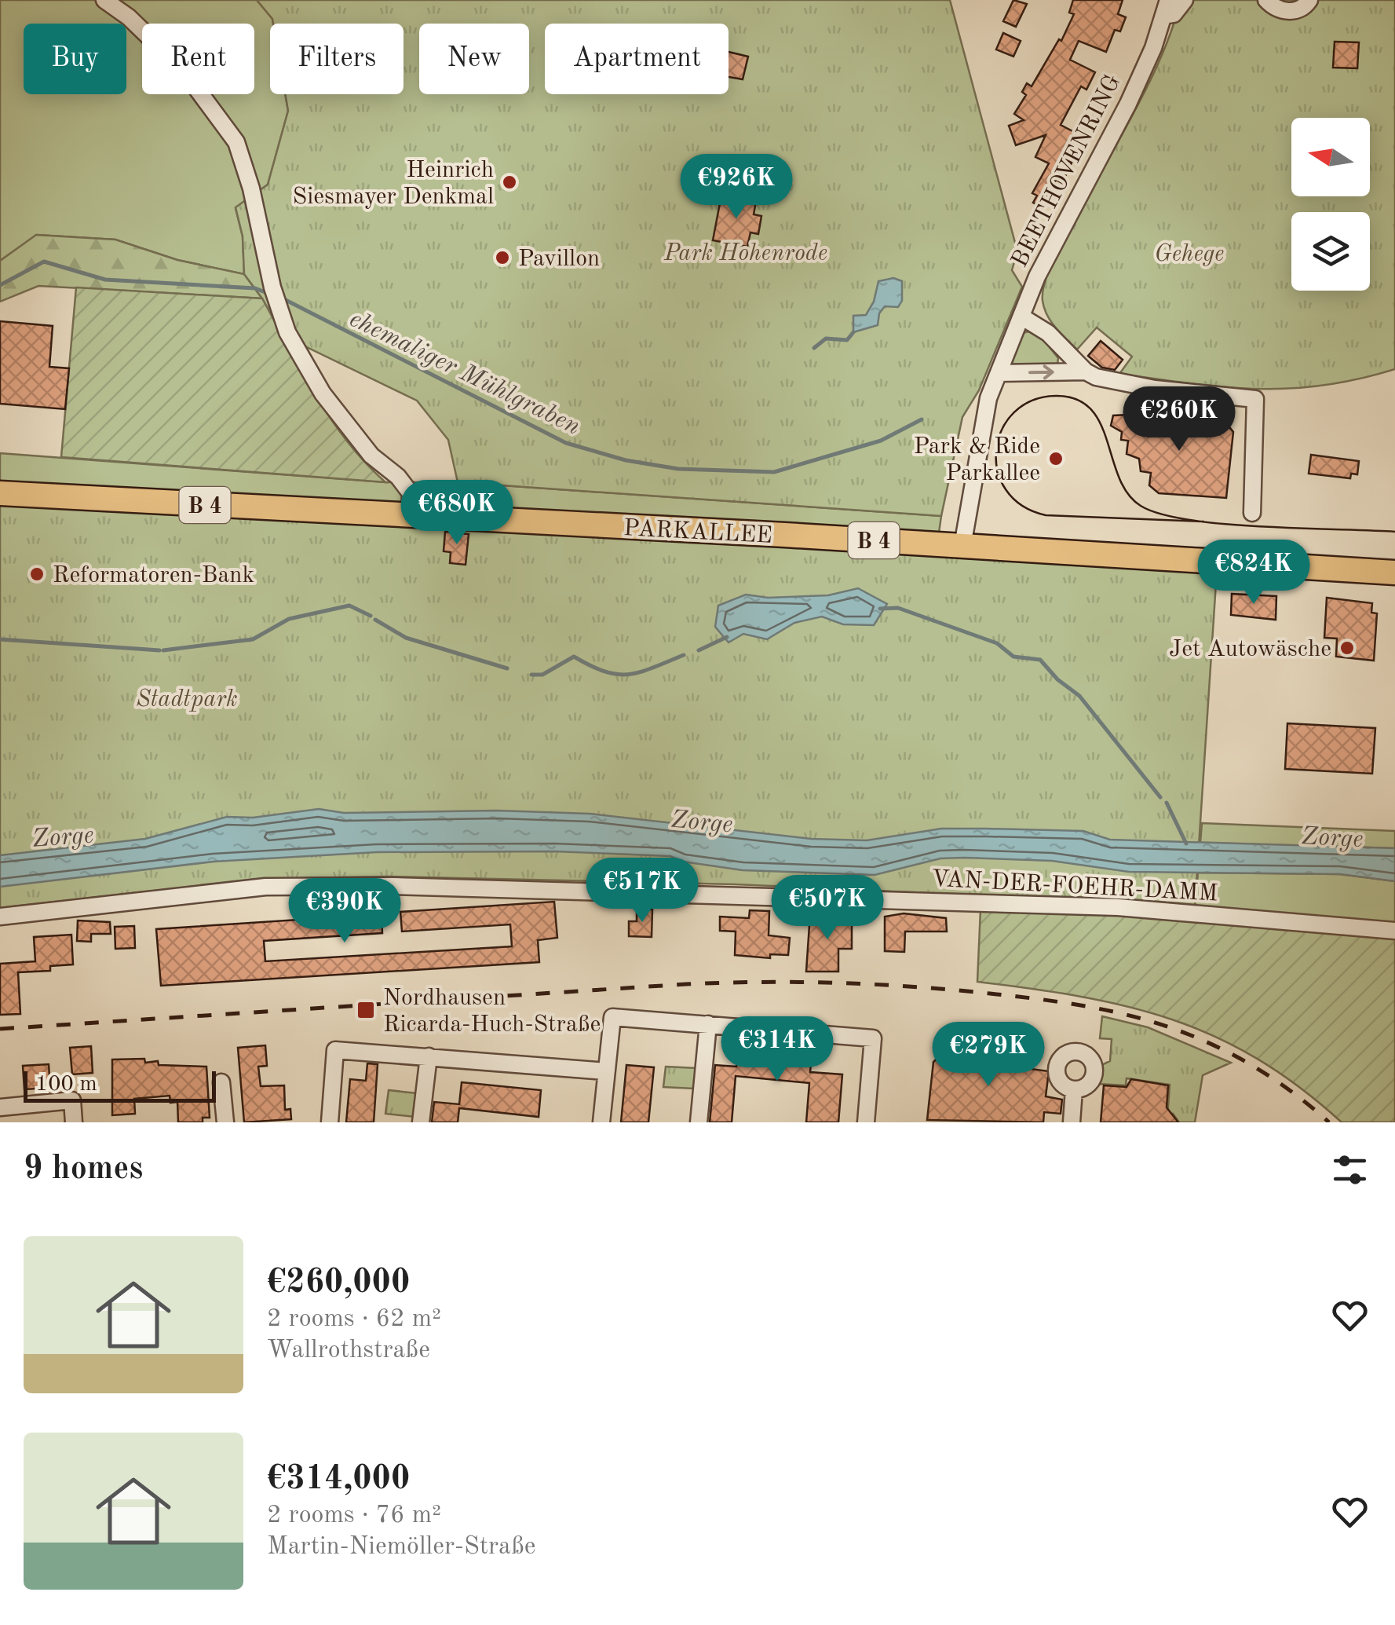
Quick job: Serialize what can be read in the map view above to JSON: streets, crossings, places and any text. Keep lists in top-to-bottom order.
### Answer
{
  "streets": {
    "main road": ["B 4", "PARKALLEE"],
    "street": ["BEETHOVENRING", "VAN-DER-FOEHR-DAMM"]
  },
  "crossings": [
    ["BEETHOVENRING", "PARKALLEE"]
  ],
  "water": ["ehemaliger Mühlgraben", "Zorge"],
  "parks": ["Park Hohenrode", "Gehege", "Stadtpark"],
  "places": {
    "other": [
      "Heinrich Siesmayer Denkmal",
      "Pavillon",
      "Park & Ride Parkallee",
      "Reformatoren-Bank",
      "Jet Autowäsche"
    ],
    "transit": ["Nordhausen Ricarda-Huch-Straße"]
  },
  "scale_bar": "100 m",
  "north": "left",
  "page": {
    "chip": [
      "Buy",
      "Rent",
      "Filters",
      "New",
      "Apartment"
    ],
    "price": [
      "€926K",
      "€260K",
      "€680K",
      "€824K",
      "€517K",
      "€507K",
      "€390K",
      "€314K",
      "€279K"
    ],
    "scale": "100 m",
    "heading": "9 homes",
    "list": [
      {
        "name": "€260,000",
        "note": "2 rooms · 62 m² · Wallrothstraße"
      },
      {
        "name": "€314,000",
        "note": "2 rooms · 76 m² · Martin-Niemöller-Straße"
      }
    ]
  }
}
